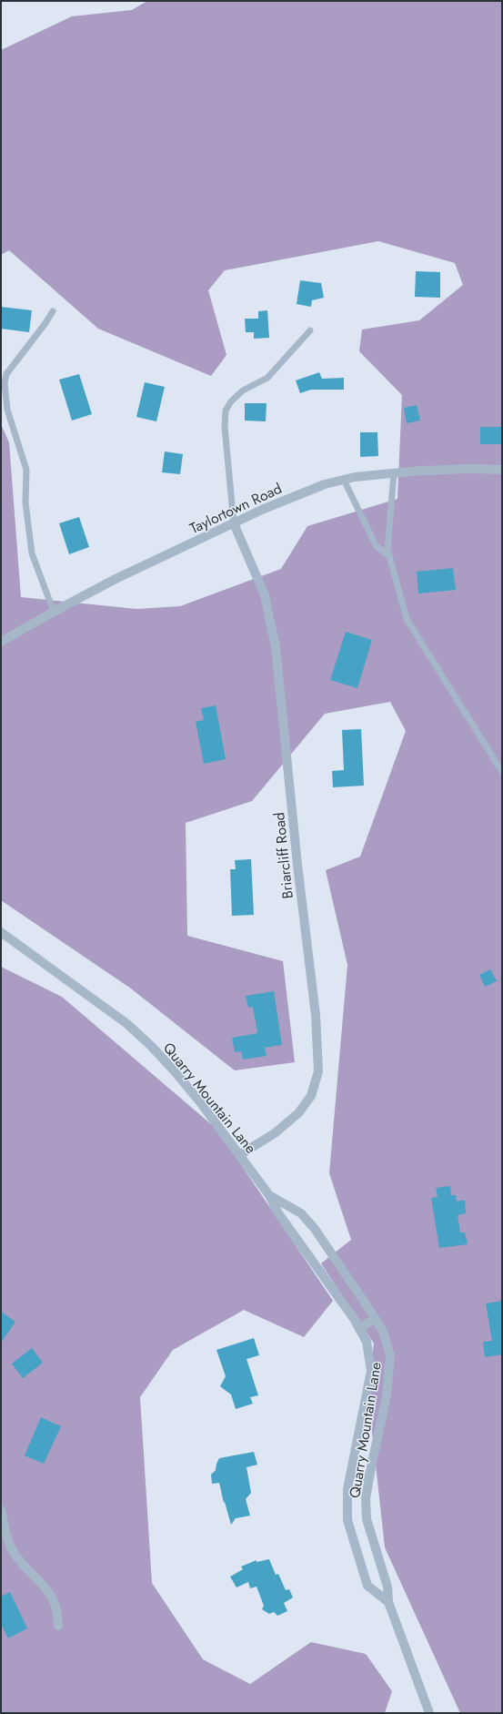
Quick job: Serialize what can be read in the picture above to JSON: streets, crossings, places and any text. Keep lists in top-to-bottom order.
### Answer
{
  "streets": {
    "street": ["Taylortown Road", "Briarcliff Road", "Quarry Mountain Lane"]
  },
  "crossings": [
    ["Taylortown Road", "Briarcliff Road"],
    ["Briarcliff Road", "Quarry Mountain Lane"]
  ]
}
